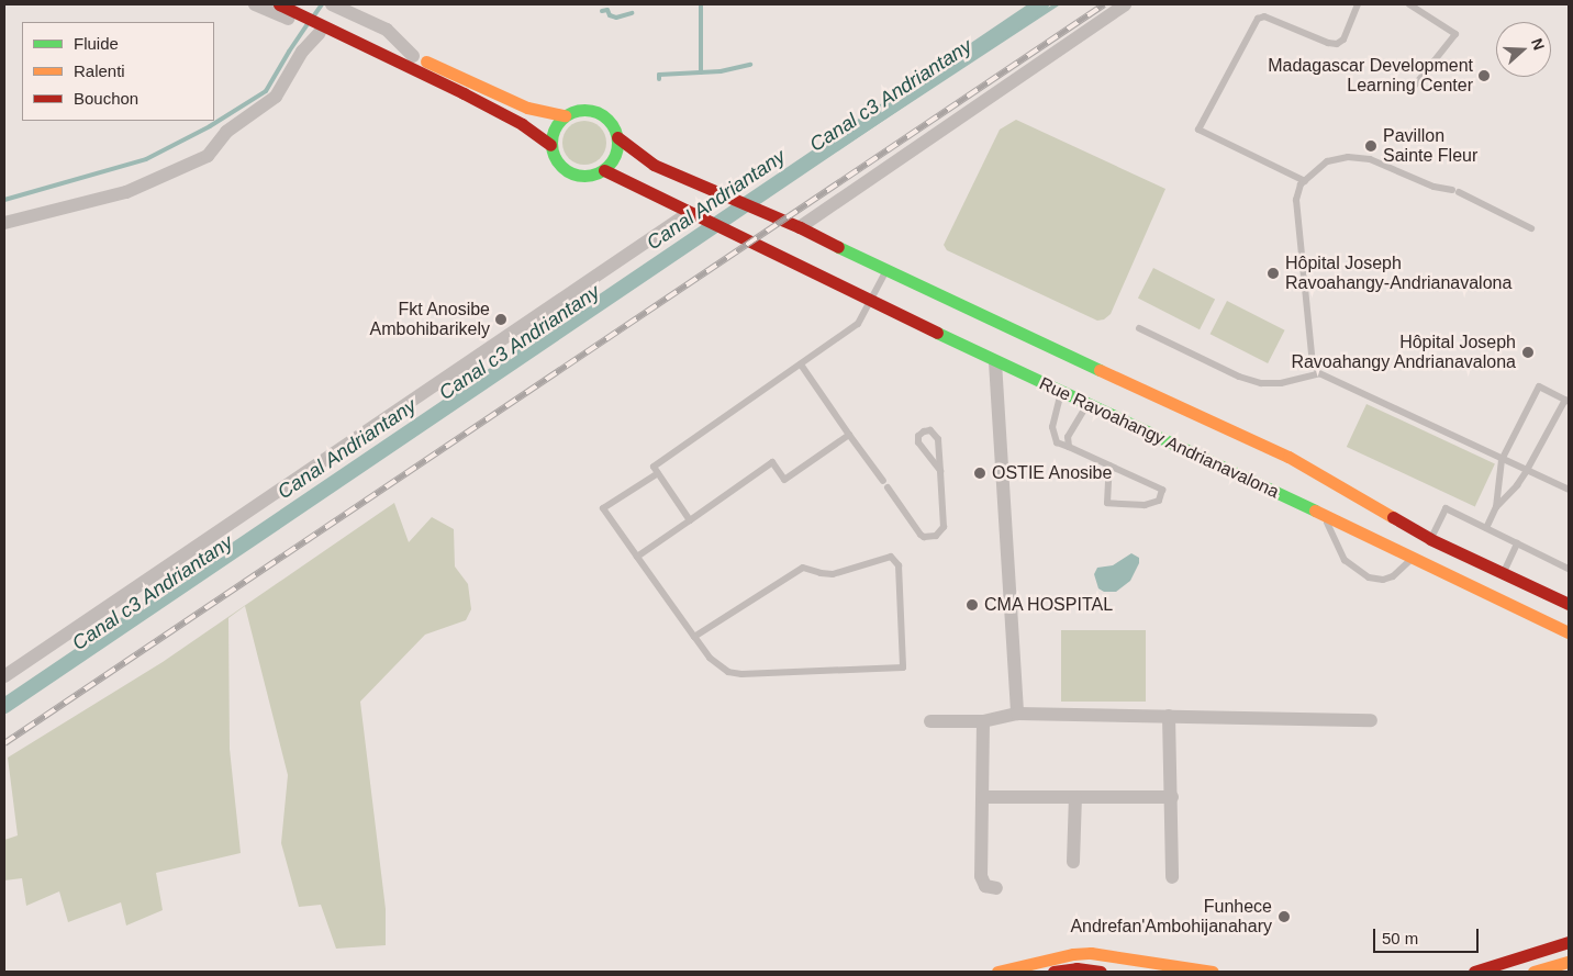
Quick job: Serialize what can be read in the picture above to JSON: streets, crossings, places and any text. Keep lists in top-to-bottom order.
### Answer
{
  "streets": {
    "main road": ["Rue Ravoahangy Andrianavalona"]
  },
  "water": ["Canal c3 Andriantany", "Canal Andriantany"],
  "places": [
    "Madagascar Development Learning Center",
    "Pavillon Sainte Fleur",
    "Hôpital Joseph Ravoahangy-Andrianavalona",
    "Fkt Anosibe Ambohibarikely",
    "Hôpital Joseph Ravoahangy Andrianavalona",
    "OSTIE Anosibe",
    "CMA HOSPITAL",
    "Funhece Andrefan'Ambohijanahary"
  ],
  "legend": ["Fluide", "Ralenti", "Bouchon"],
  "scale_bar": "50 m",
  "north": "right"
}
